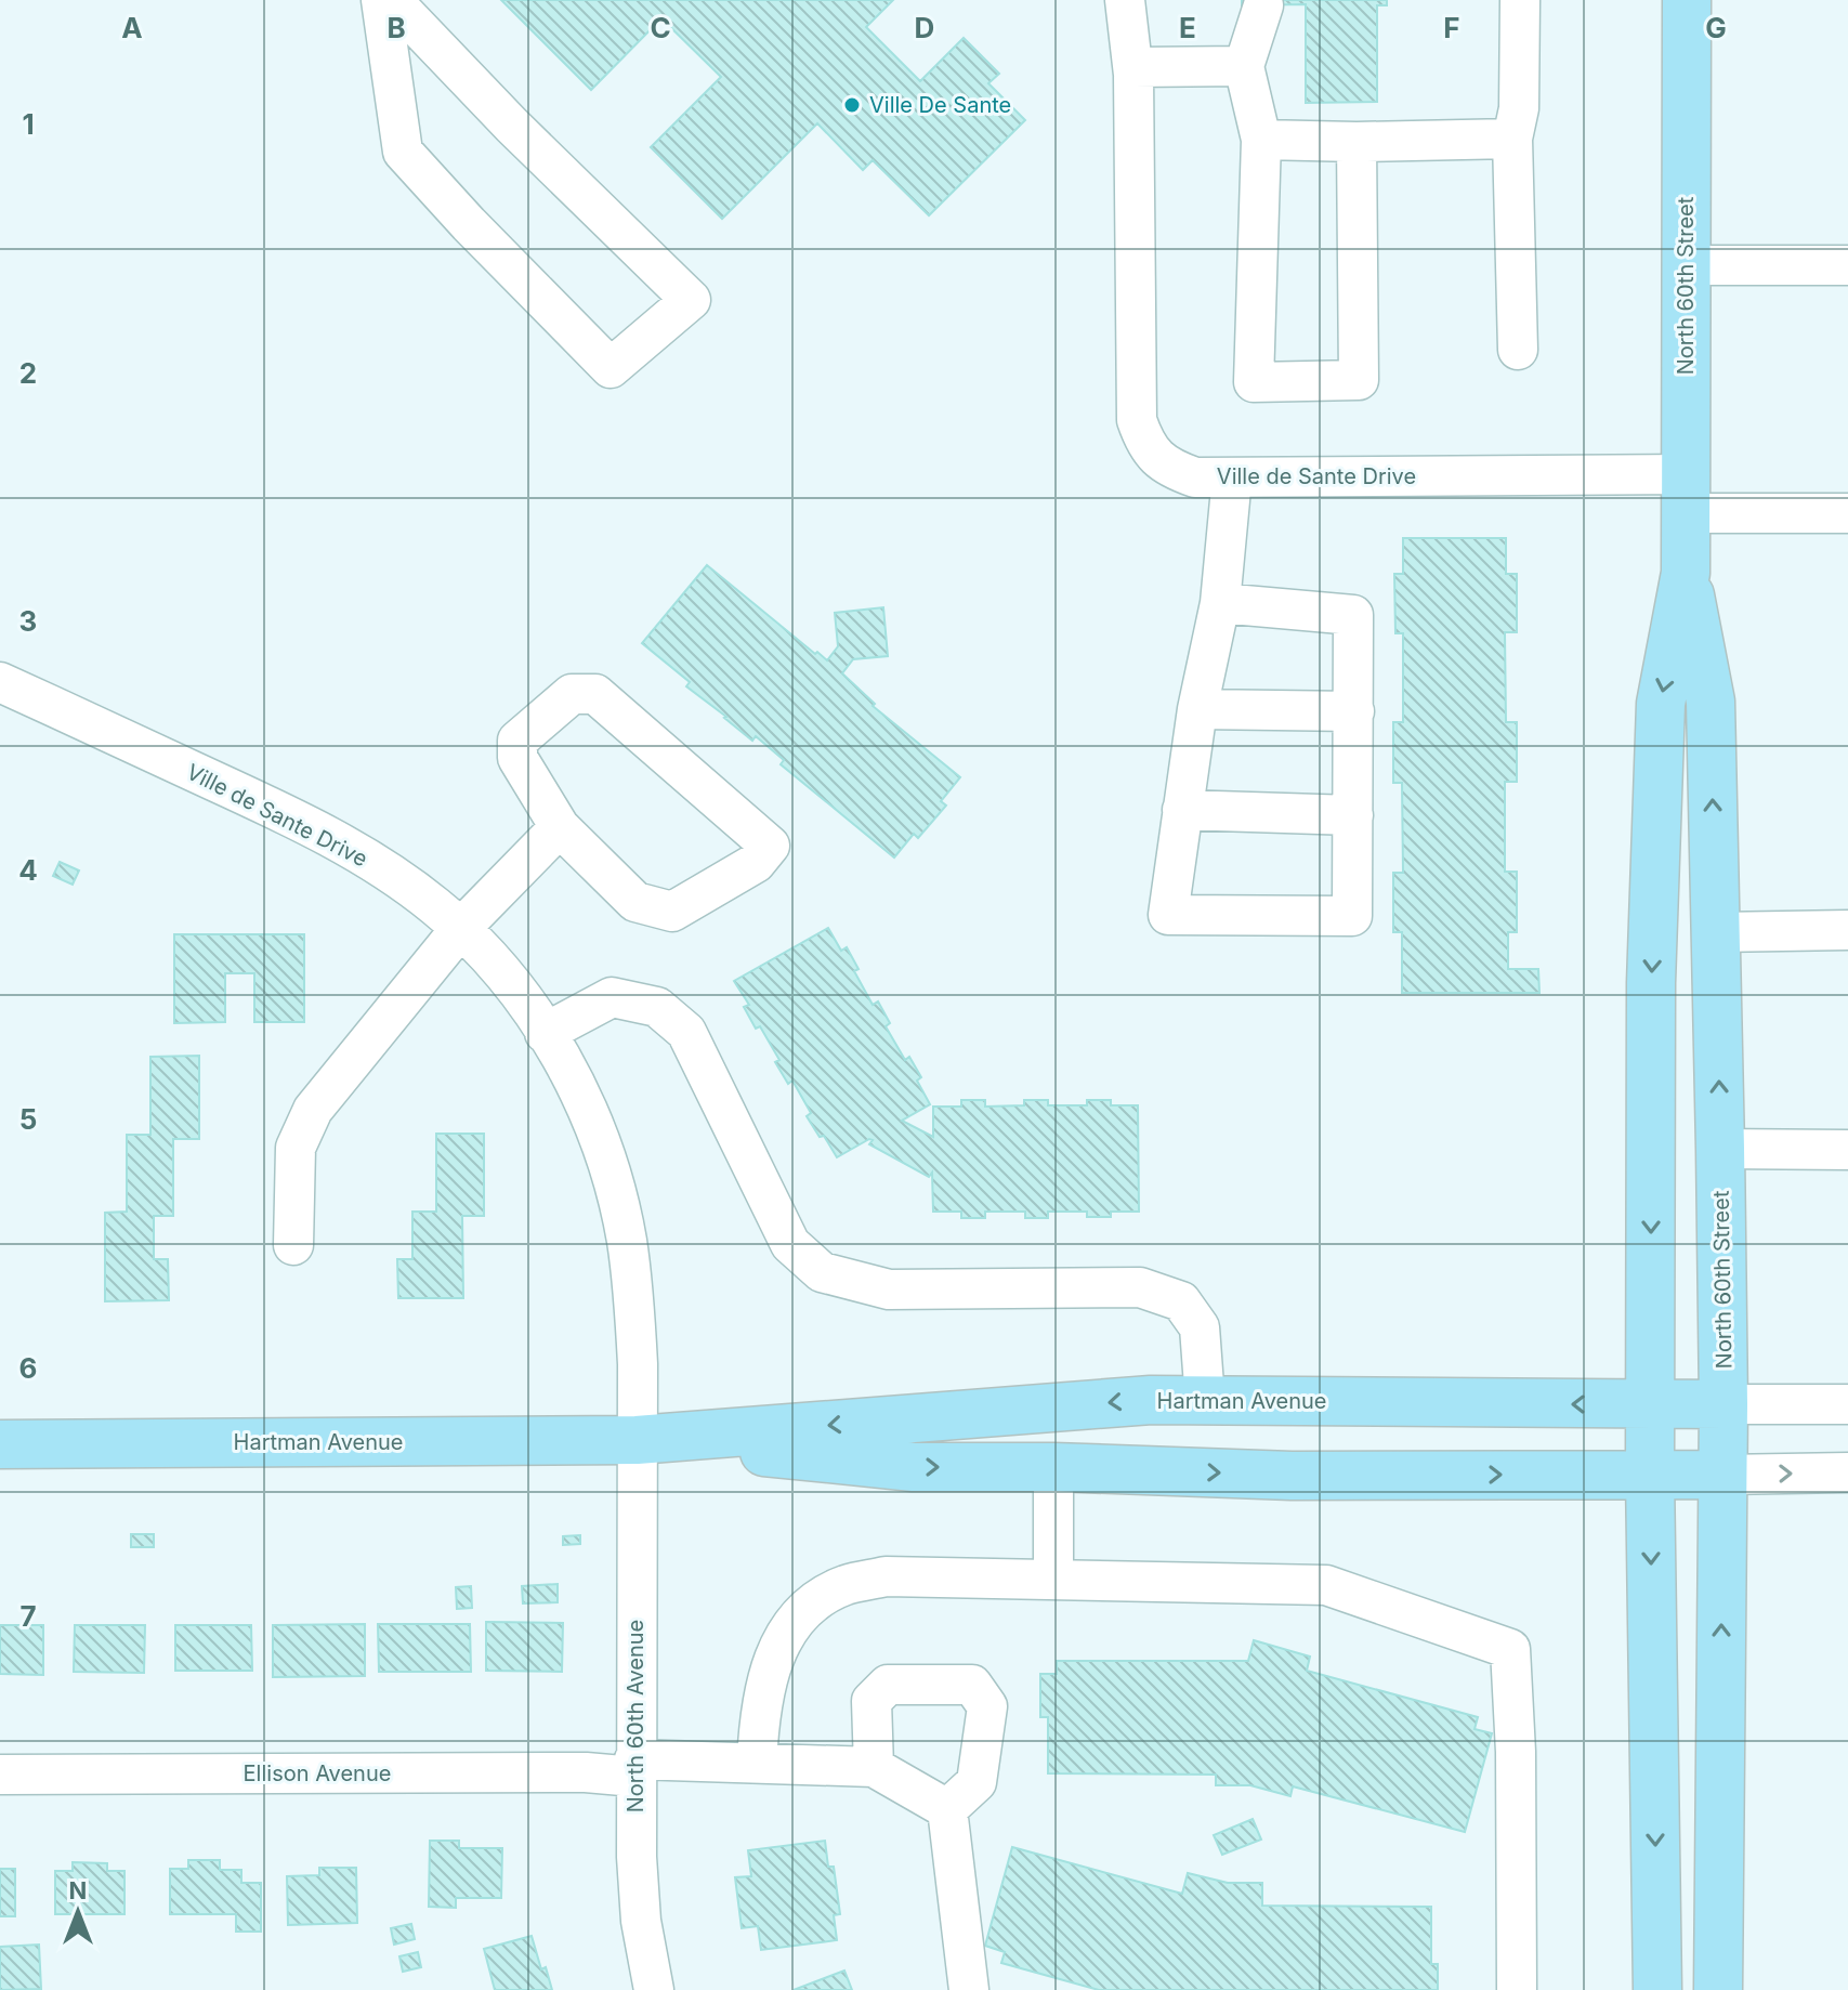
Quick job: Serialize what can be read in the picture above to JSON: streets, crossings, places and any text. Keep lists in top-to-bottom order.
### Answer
{
  "streets": {
    "main road": ["North 60th Street", "Hartman Avenue"],
    "street": ["Ville de Sante Drive", "North 60th Avenue", "Ellison Avenue"]
  },
  "crossings": [
    ["North 60th Street", "Ville de Sante Drive"],
    ["North 60th Street", "Hartman Avenue"],
    ["Ville de Sante Drive", "Hartman Avenue"],
    ["Ville de Sante Drive", "North 60th Avenue"],
    ["Hartman Avenue", "North 60th Avenue"],
    ["North 60th Avenue", "Ellison Avenue"]
  ],
  "places": ["Ville De Sante"],
  "north": "top",
  "grid": {
    "columns": [
      "A",
      "B",
      "C",
      "D",
      "E",
      "F",
      "G"
    ],
    "rows": [
      "1",
      "2",
      "3",
      "4",
      "5",
      "6",
      "7"
    ]
  }
}
